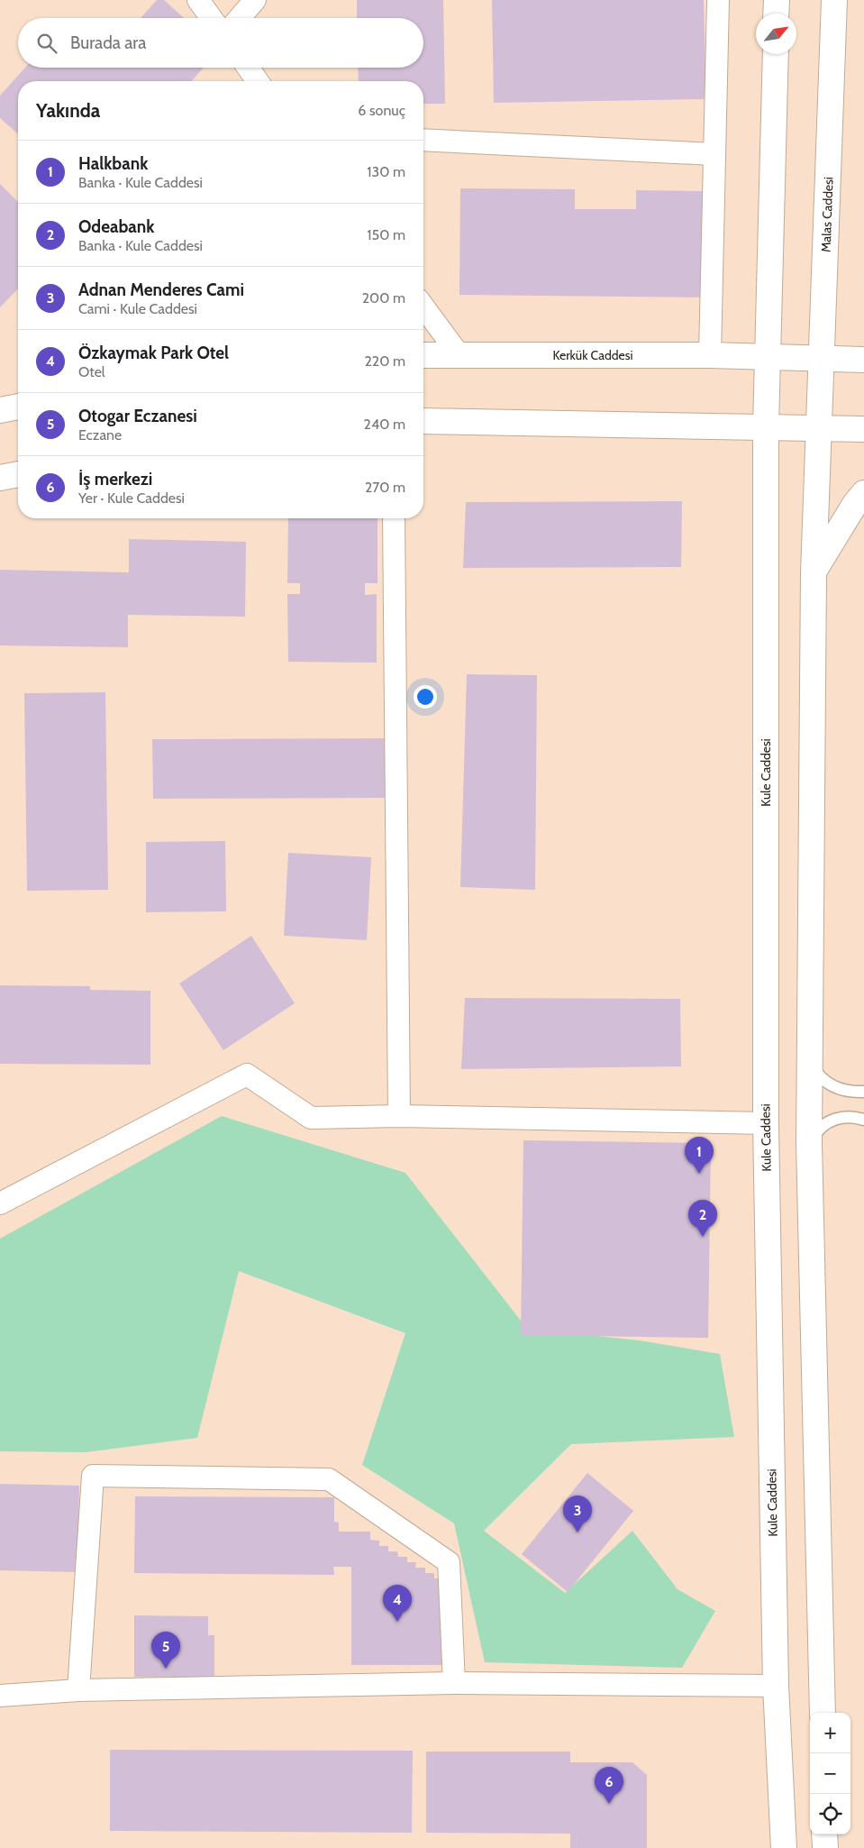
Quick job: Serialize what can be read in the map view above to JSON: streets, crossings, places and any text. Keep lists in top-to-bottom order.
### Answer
{
  "streets": {
    "main road": ["Malas Caddesi", "Kerkük Caddesi", "Kule Caddesi"]
  },
  "crossings": [
    ["Malas Caddesi", "Kerkük Caddesi"]
  ],
  "north": "top right",
  "page": {
    "search": "Burada ara",
    "heading": ["Yakında", "6 sonuç"],
    "list": [
      {
        "mark": "1",
        "name": "Halkbank",
        "note": "Banka · Kule Caddesi",
        "value": "130 m"
      },
      {
        "mark": "2",
        "name": "Odeabank",
        "note": "Banka · Kule Caddesi",
        "value": "150 m"
      },
      {
        "mark": "3",
        "name": "Adnan Menderes Cami",
        "note": "Cami · Kule Caddesi",
        "value": "200 m"
      },
      {
        "mark": "4",
        "name": "Özkaymak Park Otel",
        "note": "Otel",
        "value": "220 m"
      },
      {
        "mark": "5",
        "name": "Otogar Eczanesi",
        "note": "Eczane",
        "value": "240 m"
      },
      {
        "mark": "6",
        "name": "İş merkezi",
        "note": "Yer · Kule Caddesi",
        "value": "270 m"
      }
    ],
    "pins": [
      "1",
      "2",
      "3",
      "4",
      "5",
      "6"
    ],
    "map_buttons": ["+", "−"]
  }
}
